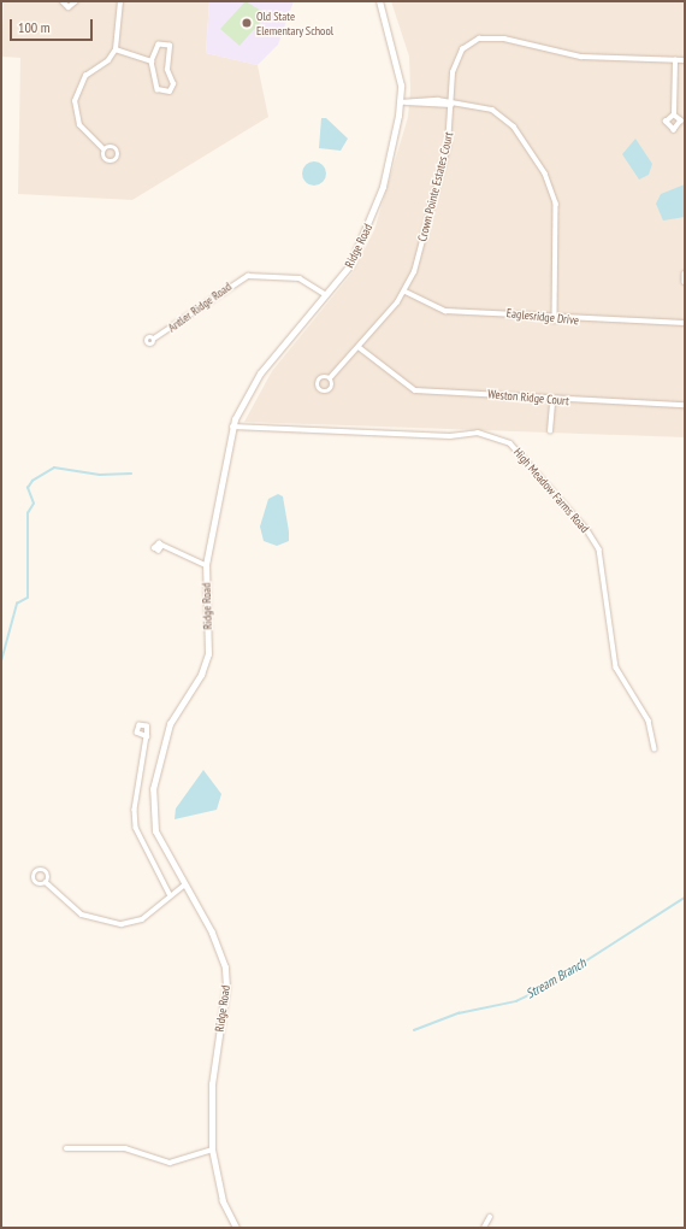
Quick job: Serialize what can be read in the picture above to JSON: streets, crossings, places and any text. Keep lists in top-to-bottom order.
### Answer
{
  "streets": {
    "street": [
      "Crown Pointe Estates Court",
      "Ridge Road",
      "Antler Ridge Road",
      "Eaglesridge Drive",
      "Weston Ridge Court",
      "High Meadow Farms Road"
    ]
  },
  "crossings": [
    ["Crown Pointe Estates Court", "Eaglesridge Drive"],
    ["Crown Pointe Estates Court", "Weston Ridge Court"],
    ["Ridge Road", "Antler Ridge Road"],
    ["Ridge Road", "High Meadow Farms Road"]
  ],
  "water": ["Stream Branch"],
  "places": ["Old State Elementary School"],
  "scale_bar": "100 m"
}
